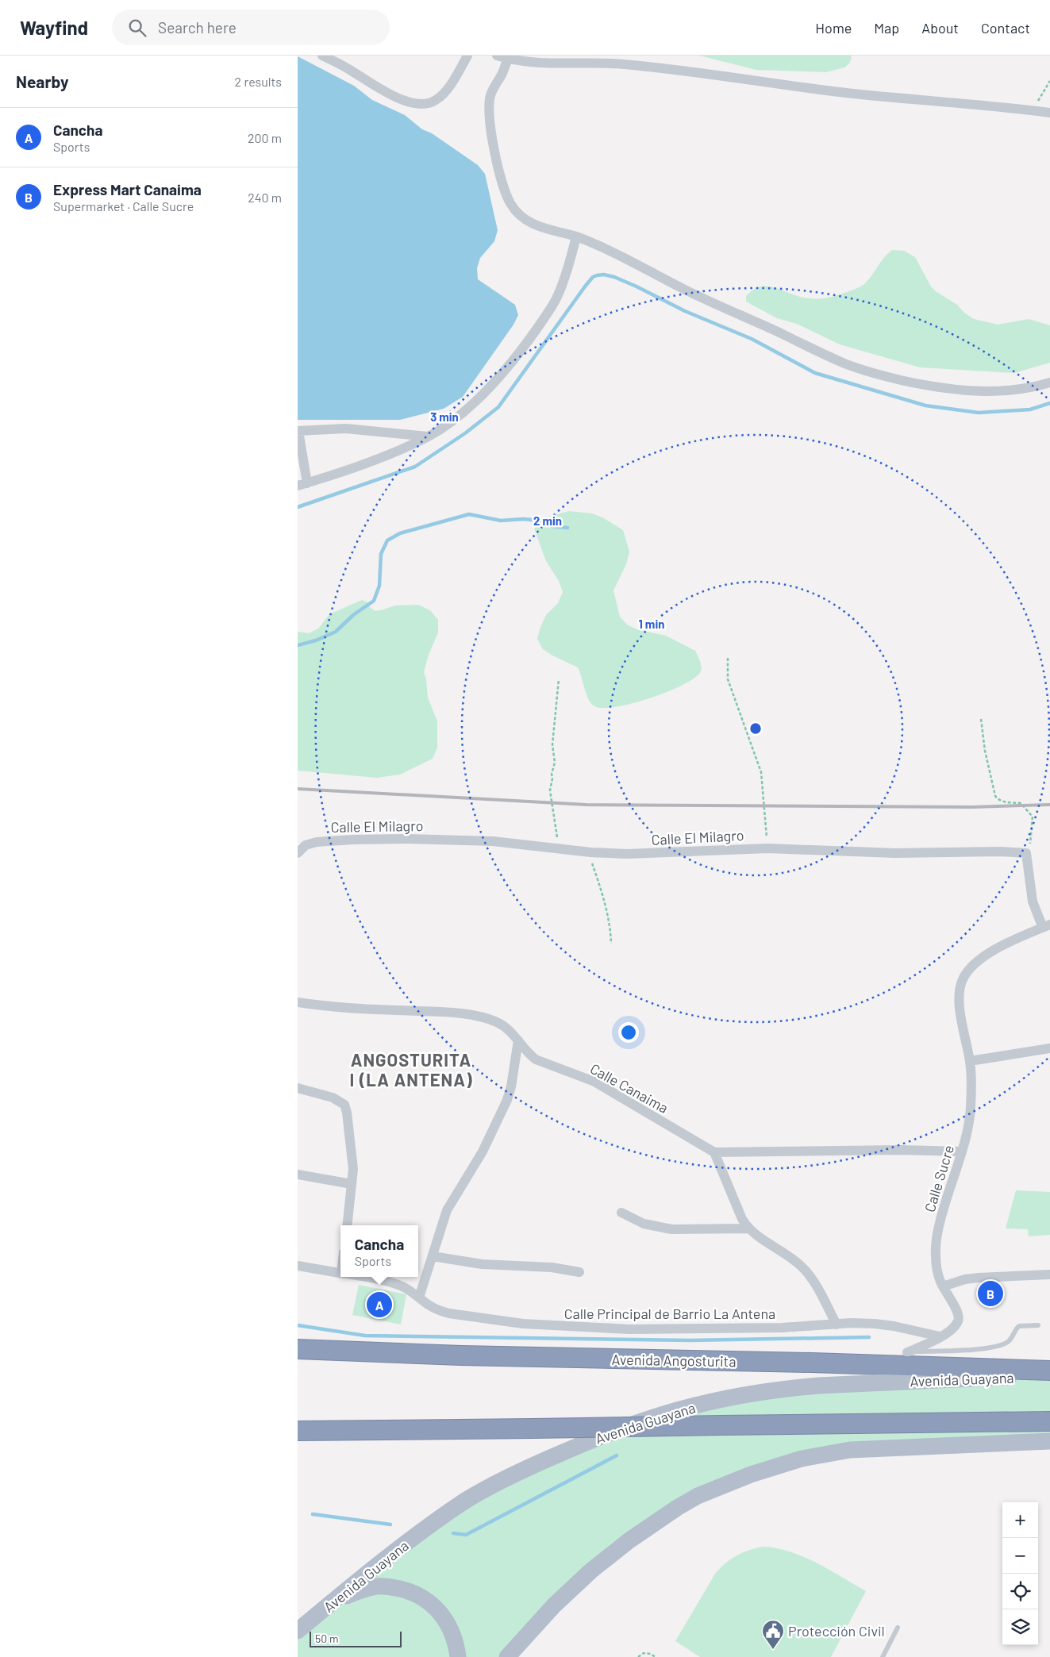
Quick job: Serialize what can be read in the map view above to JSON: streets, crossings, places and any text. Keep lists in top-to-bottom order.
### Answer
{
  "streets": {
    "highway": ["Avenida Angosturita"],
    "main road": ["Avenida Guayana"],
    "street": [
      "Calle El Milagro",
      "Calle Canaima",
      "Calle Sucre",
      "Calle Principal de Barrio La Antena"
    ]
  },
  "crossings": [
    ["Calle Sucre", "Calle Principal de Barrio La Antena"]
  ],
  "districts": ["ANGOSTURITA I (LA ANTENA)"],
  "places": {
    "public building": ["Protección Civil"]
  },
  "scale_bar": "50 m",
  "page": {
    "header": "Wayfind",
    "search": "Search here",
    "nav": [
      "Home",
      "Map",
      "About",
      "Contact"
    ],
    "heading": ["Nearby", "2 results"],
    "list": [
      {
        "mark": "A",
        "name": "Cancha",
        "note": "Sports",
        "value": "200 m"
      },
      {
        "mark": "B",
        "name": "Express Mart Canaima",
        "note": "Supermarket · Calle Sucre",
        "value": "240 m"
      }
    ],
    "popup": ["Cancha", "Sports"],
    "pins": ["B", "A"],
    "map_buttons": ["+", "−"],
    "scale": "50 m"
  },
  "rings": ["3 min", "2 min", "1 min"]
}
